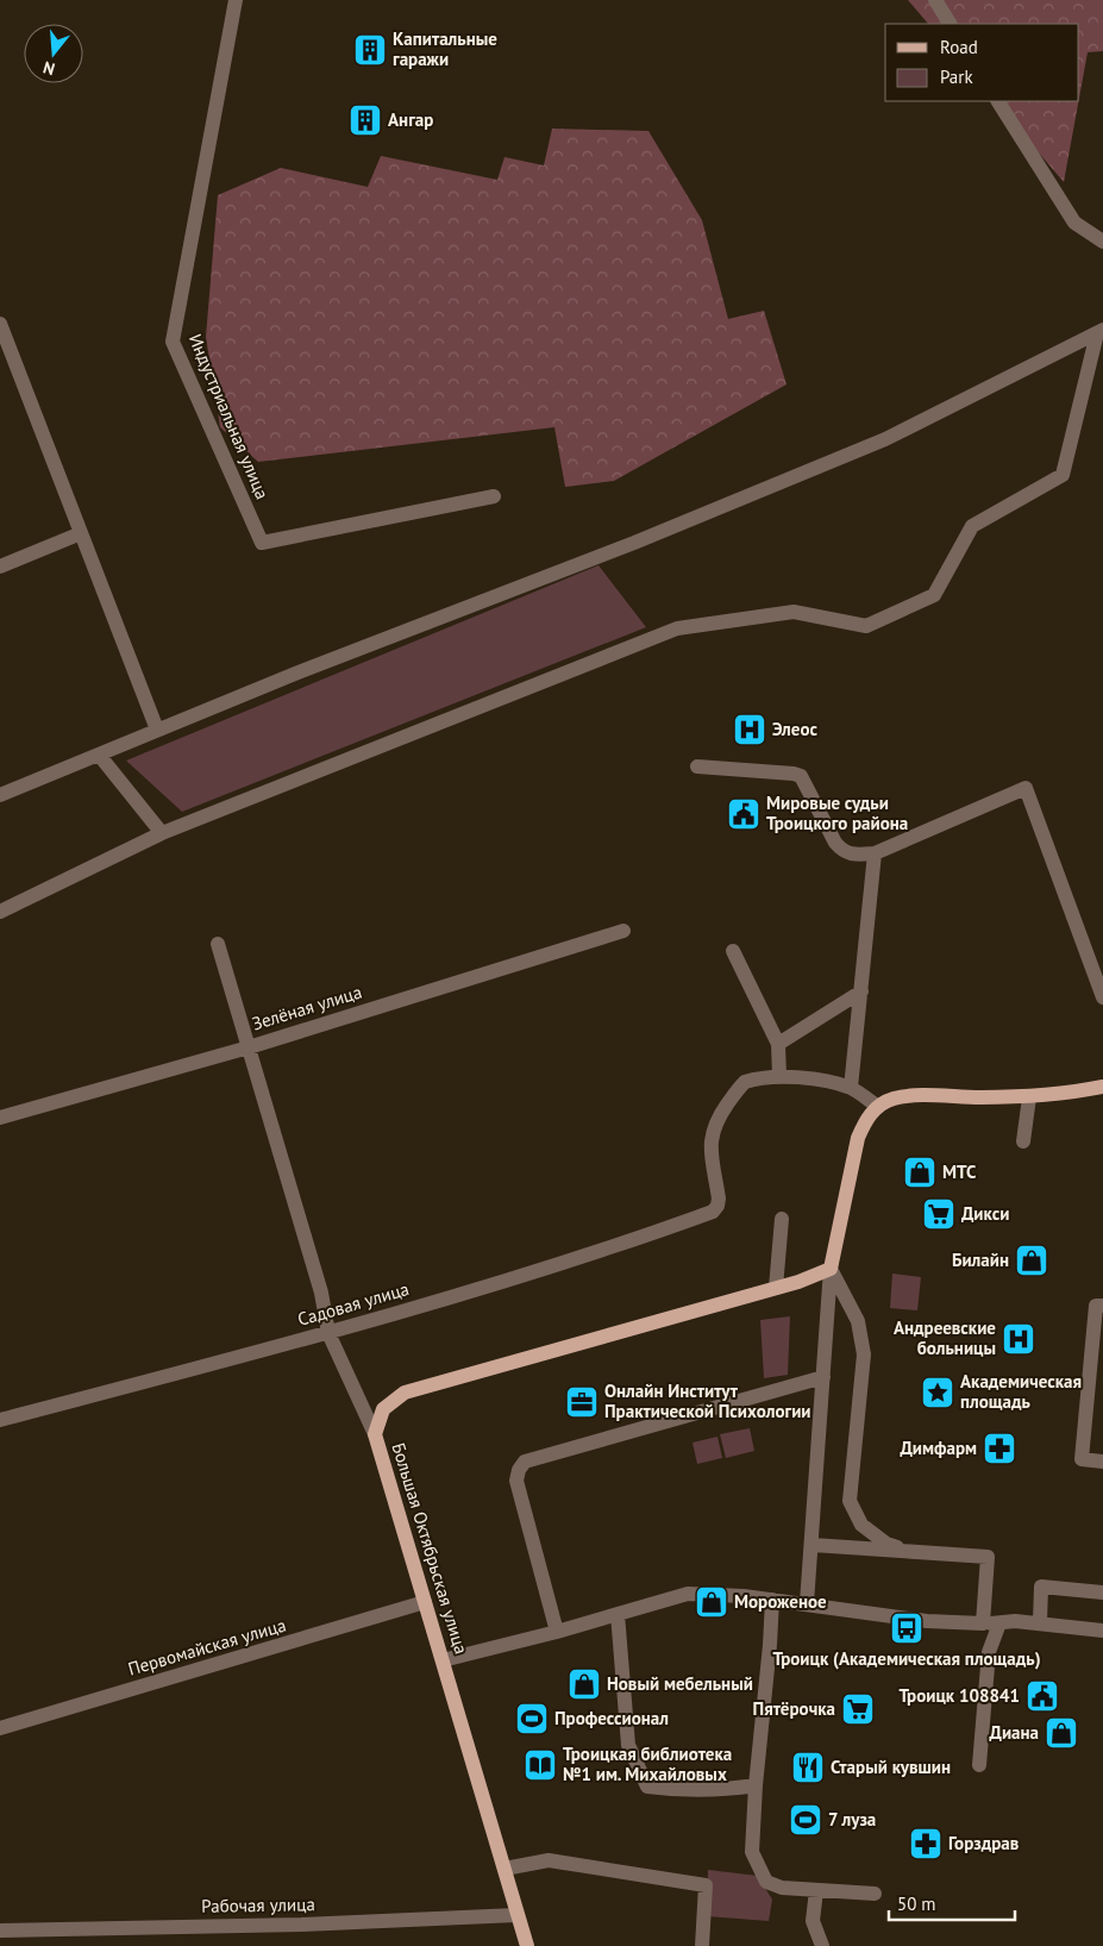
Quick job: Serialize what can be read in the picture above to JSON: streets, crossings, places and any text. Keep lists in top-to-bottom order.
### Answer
{
  "streets": {
    "main road": ["Большая Октябрьская улица"],
    "street": [
      "Индустриальная улица",
      "Зелёная улица",
      "Садовая улица",
      "Первомайская улица",
      "Рабочая улица"
    ]
  },
  "crossings": [
    ["Большая Октябрьская улица", "Первомайская улица"],
    ["Большая Октябрьская улица", "Рабочая улица"]
  ],
  "places": {
    "building": ["Капитальные гаражи", "Ангар"],
    "hospital": ["Элеос", "Андреевские больницы"],
    "public building": ["Мировые судьи Троицкого района", "Троицк 108841"],
    "shop": [
      "МТС",
      "Билайн",
      "Мороженое",
      "Новый мебельный",
      "Диана"
    ],
    "supermarket": ["Дикси", "Пятёрочка"],
    "place": ["Академическая площадь"],
    "office": ["Онлайн Институт Практической Психологии"],
    "pharmacy": ["Димфарм", "Горздрав"],
    "bus stop": ["Троицк (Академическая площадь)"],
    "sports": ["Профессионал", "7 луза"],
    "library": ["Троицкая библиотека №1 им. Михайловых"],
    "restaurant": ["Старый кувшин"]
  },
  "legend": ["Road", "Park"],
  "scale_bar": "50 m",
  "north": "bottom"
}
